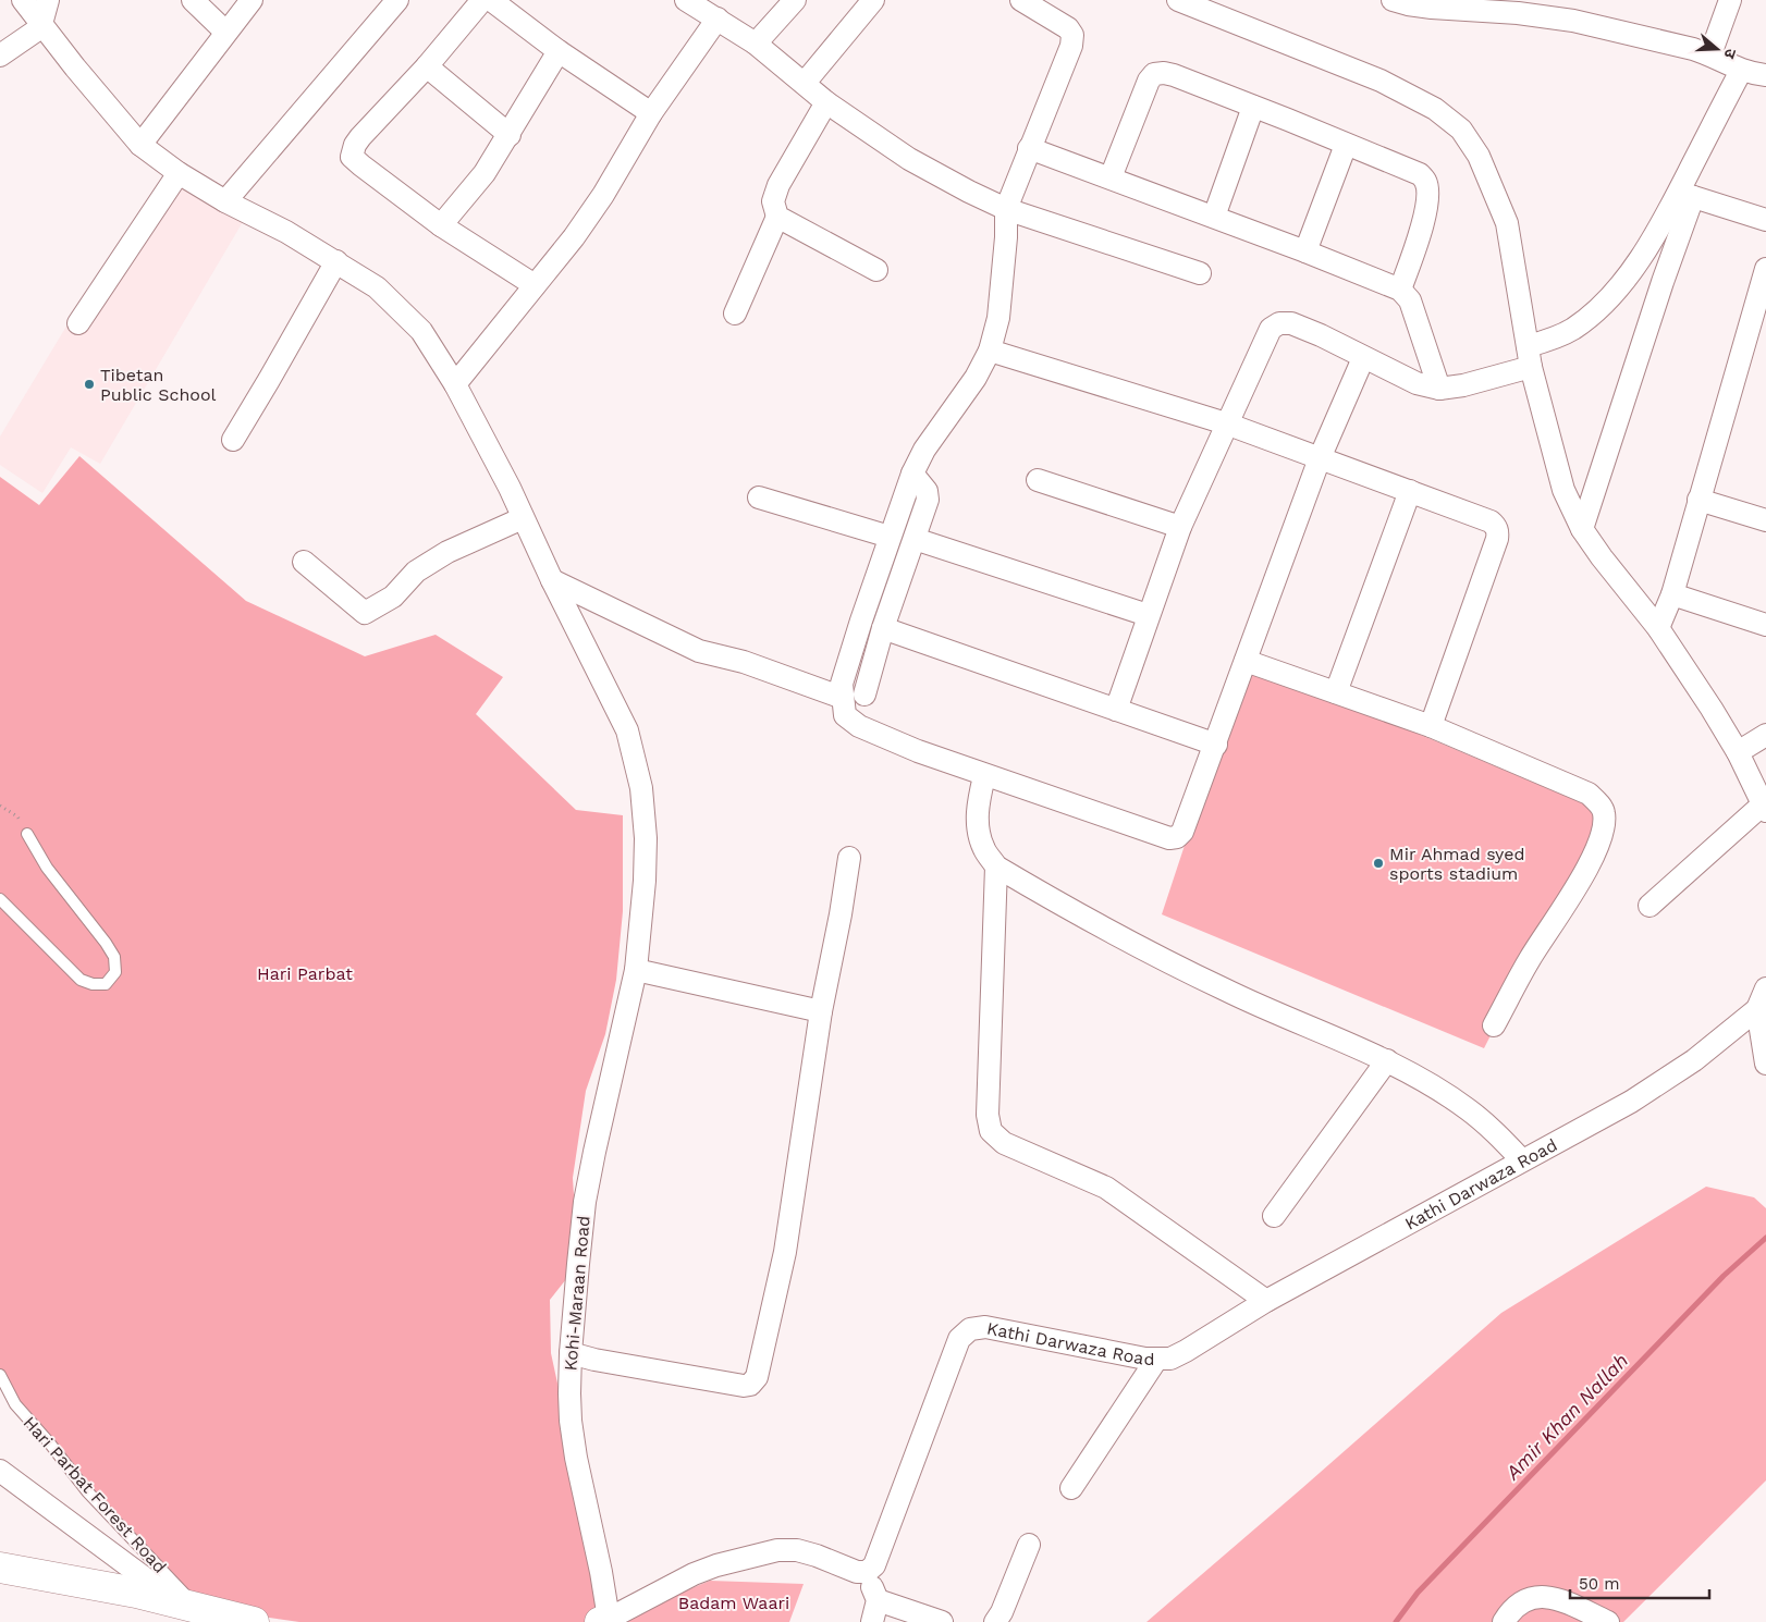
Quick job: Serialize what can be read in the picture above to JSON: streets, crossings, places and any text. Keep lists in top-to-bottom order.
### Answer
{
  "streets": {
    "street": ["Kathi Darwaza Road", "Kohi-Maraan Road"],
    "lane": ["Hari Parbat Forest Road"]
  },
  "water": ["Amir Khan Nallah"],
  "parks": ["Hari Parbat", "Badam Waari"],
  "places": ["Tibetan Public School", "Mir Ahmad syed sports stadium"],
  "scale_bar": "50 m",
  "north": "right"
}
